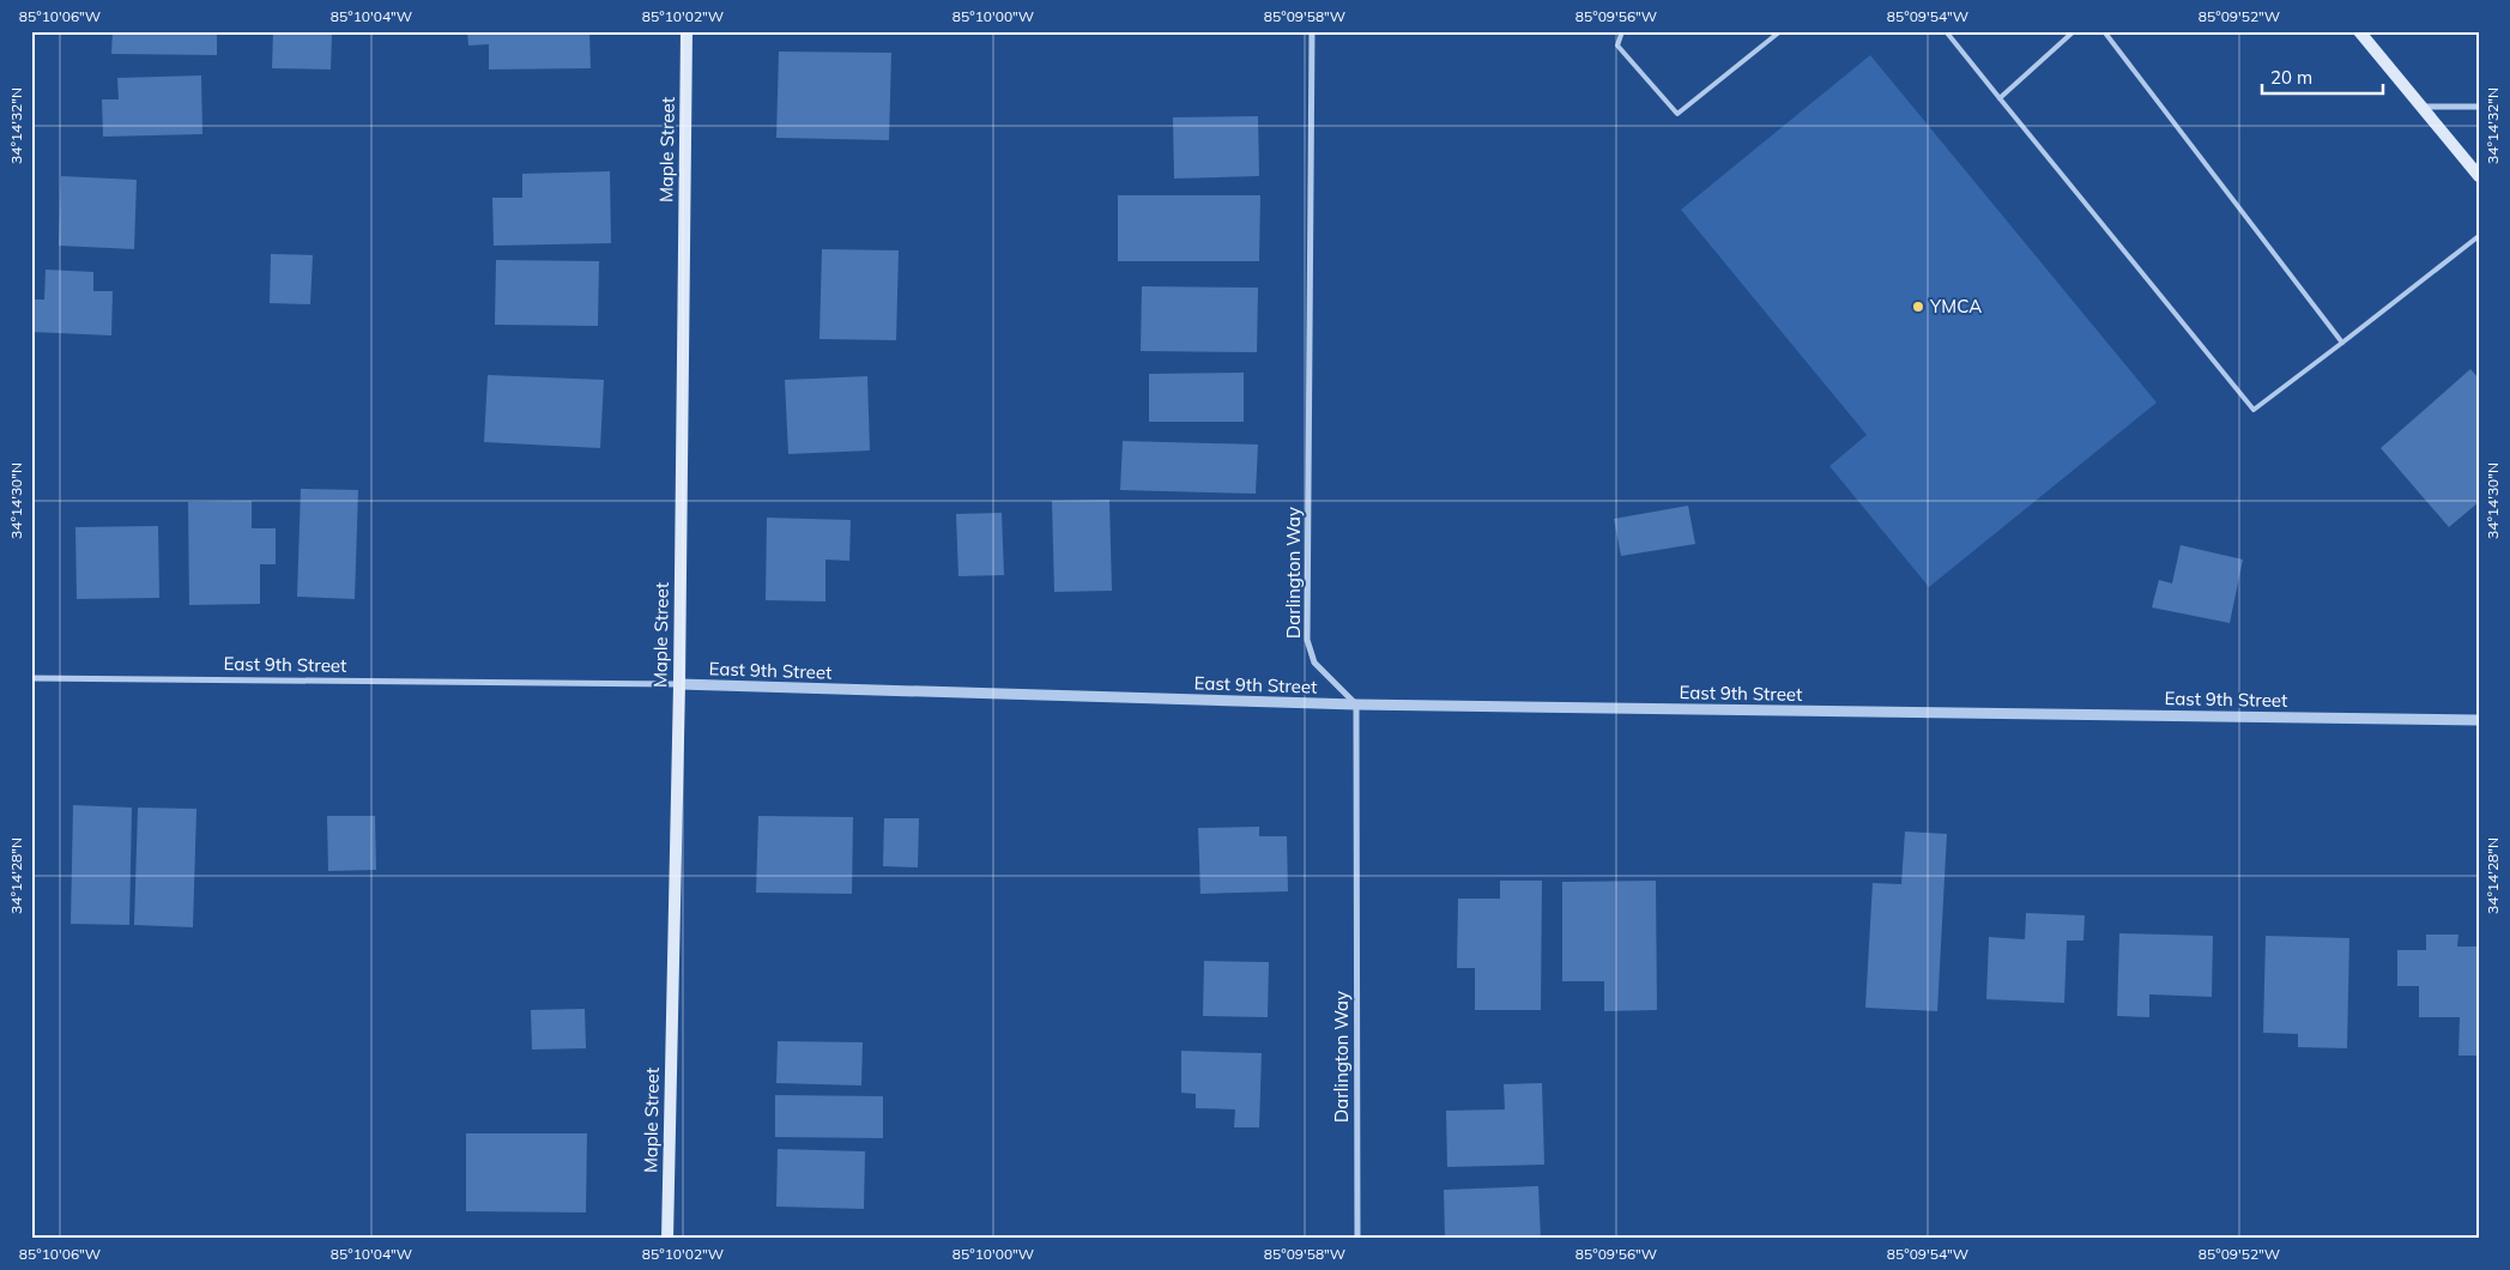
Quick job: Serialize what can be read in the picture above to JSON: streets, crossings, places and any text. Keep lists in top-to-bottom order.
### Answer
{
  "streets": {
    "main road": ["Maple Street"],
    "street": ["Darlington Way", "East 9th Street"]
  },
  "crossings": [
    ["Maple Street", "East 9th Street"],
    ["Darlington Way", "East 9th Street"]
  ],
  "places": ["YMCA"],
  "scale_bar": "20 m",
  "coordinates": [
    "85°10'06\"W",
    "85°10'04\"W",
    "85°10'02\"W",
    "85°10'00\"W",
    "85°09'58\"W",
    "85°09'56\"W",
    "85°09'54\"W",
    "85°09'52\"W",
    "34°14'32\"N",
    "34°14'30\"N",
    "34°14'28\"N"
  ]
}
